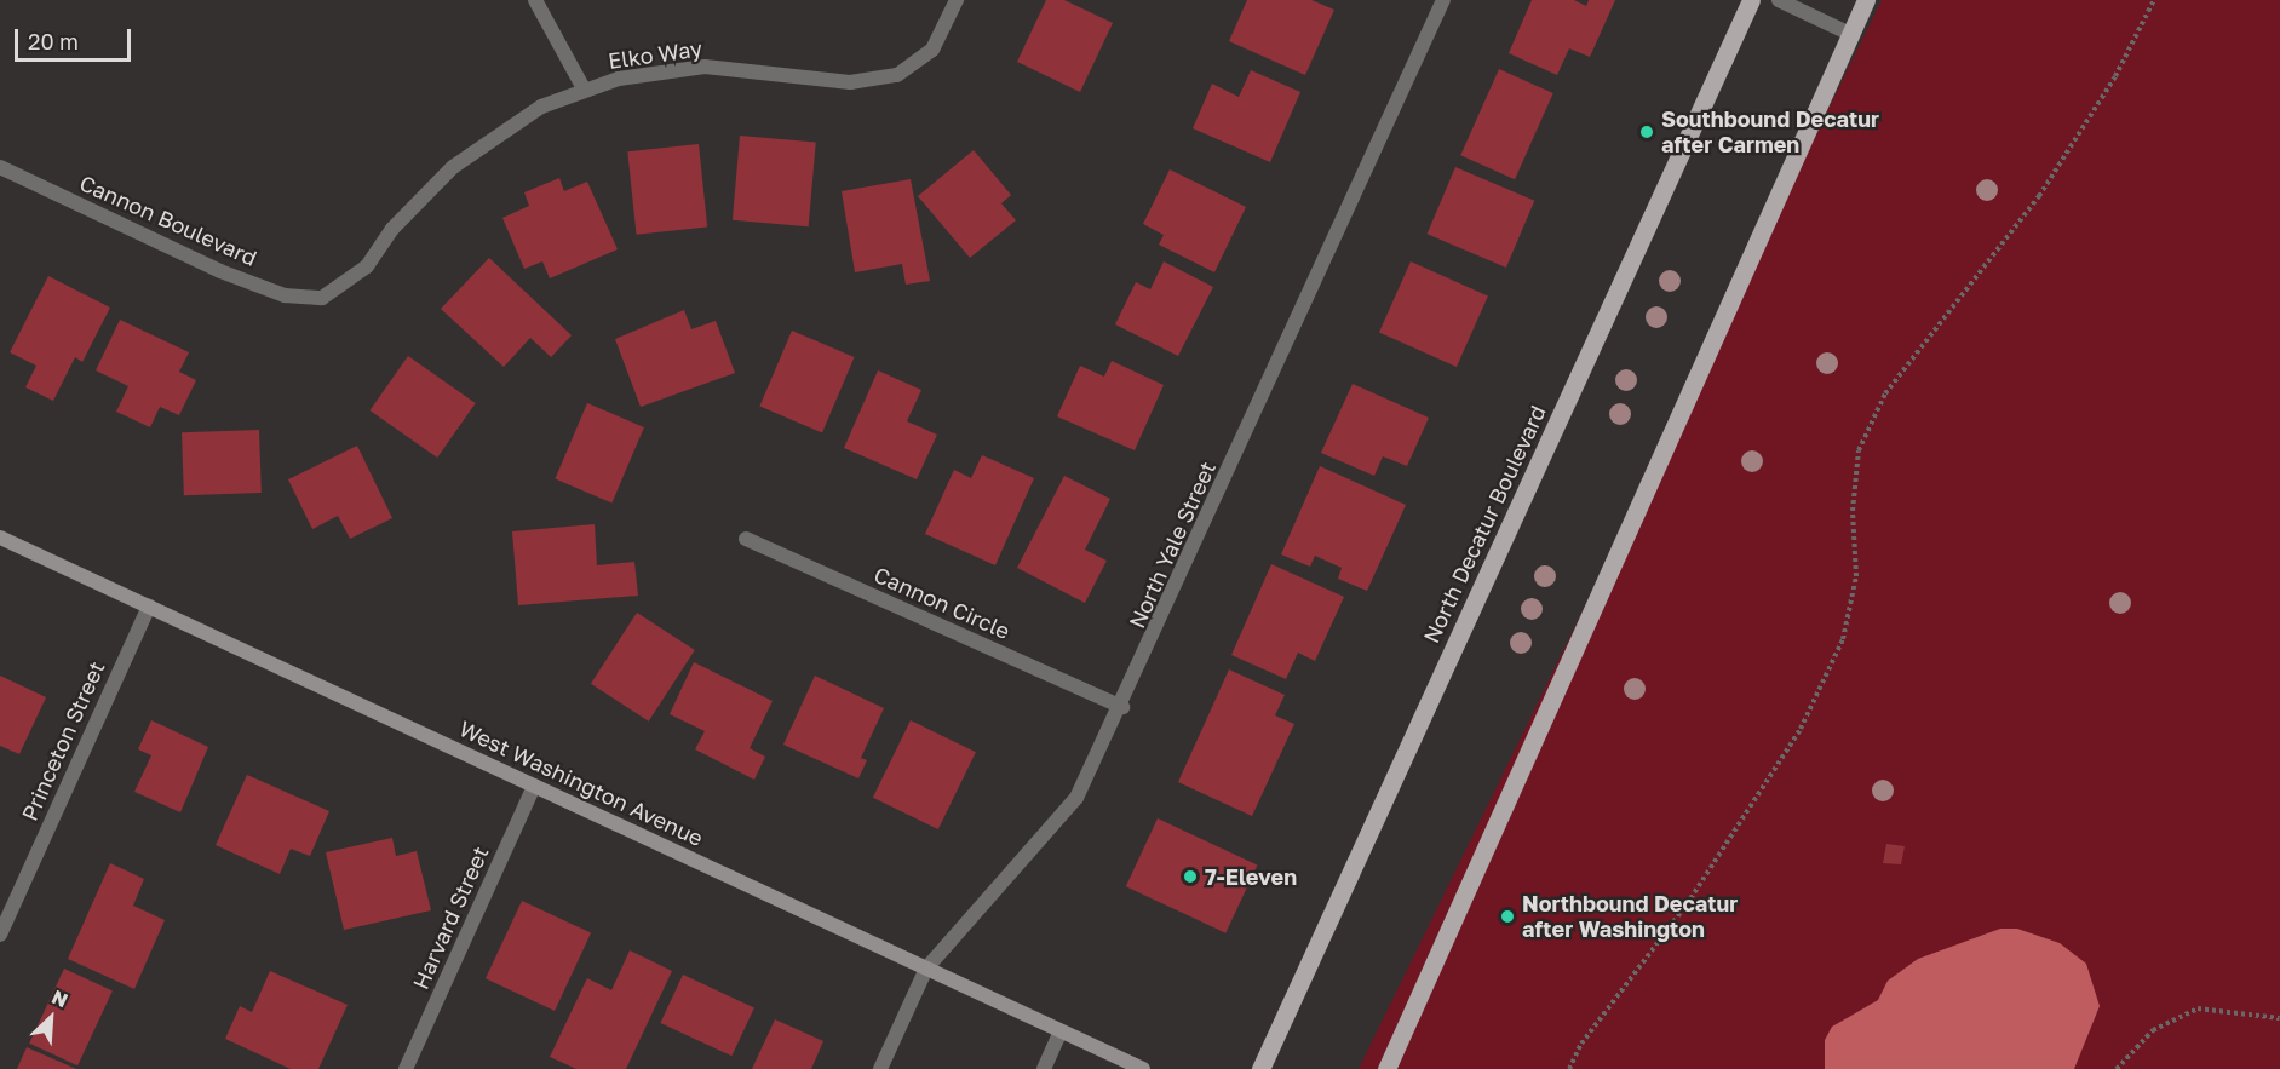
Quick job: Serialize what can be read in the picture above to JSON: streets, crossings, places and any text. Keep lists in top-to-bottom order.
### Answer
{
  "streets": {
    "main road": ["North Decatur Boulevard", "West Washington Avenue"],
    "street": [
      "Elko Way",
      "Cannon Boulevard",
      "North Yale Street",
      "Cannon Circle",
      "Princeton Street",
      "Harvard Street"
    ]
  },
  "crossings": [
    ["Elko Way", "Cannon Boulevard"],
    ["North Yale Street", "Cannon Circle"],
    ["North Yale Street", "West Washington Avenue"],
    ["Princeton Street", "West Washington Avenue"],
    ["West Washington Avenue", "Harvard Street"]
  ],
  "places": ["Southbound Decatur after Carmen", "7-Eleven", "Northbound Decatur after Washington"],
  "scale_bar": "20 m",
  "north": "top right"
}
